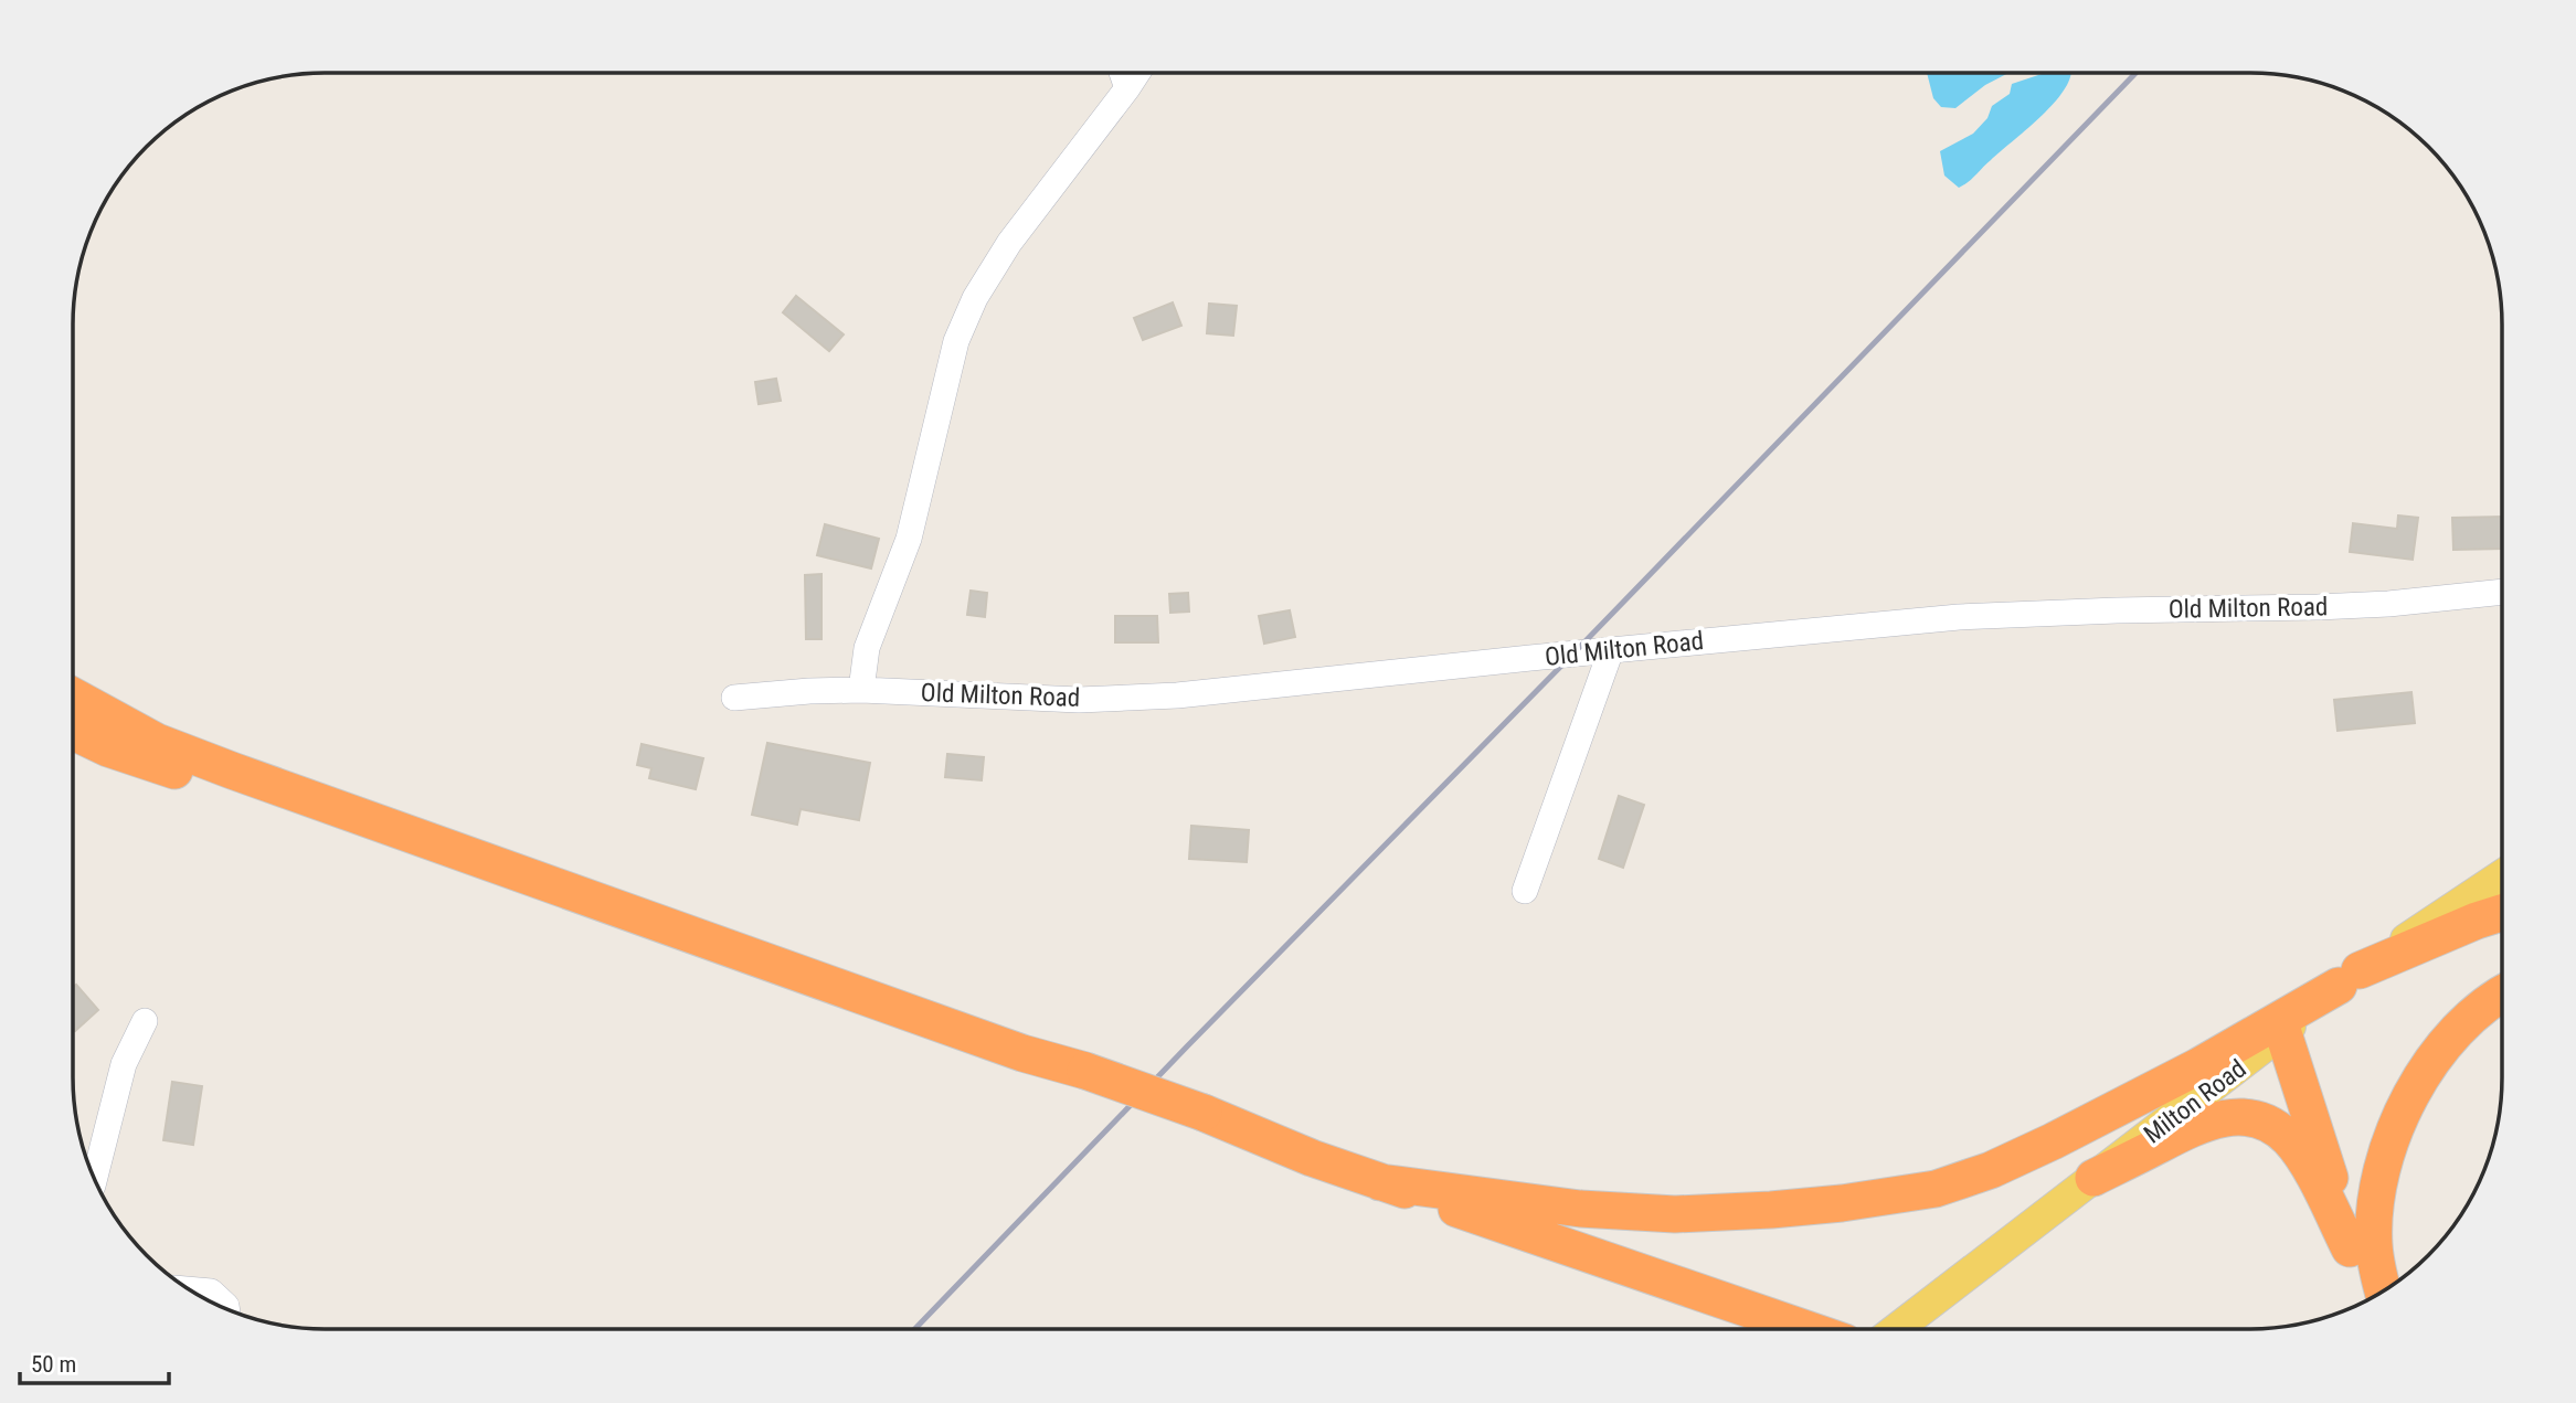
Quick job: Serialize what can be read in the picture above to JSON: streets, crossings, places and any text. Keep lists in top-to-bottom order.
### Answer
{
  "streets": {
    "main road": ["Milton Road"],
    "street": ["Old Milton Road"]
  },
  "scale_bar": "50 m"
}
